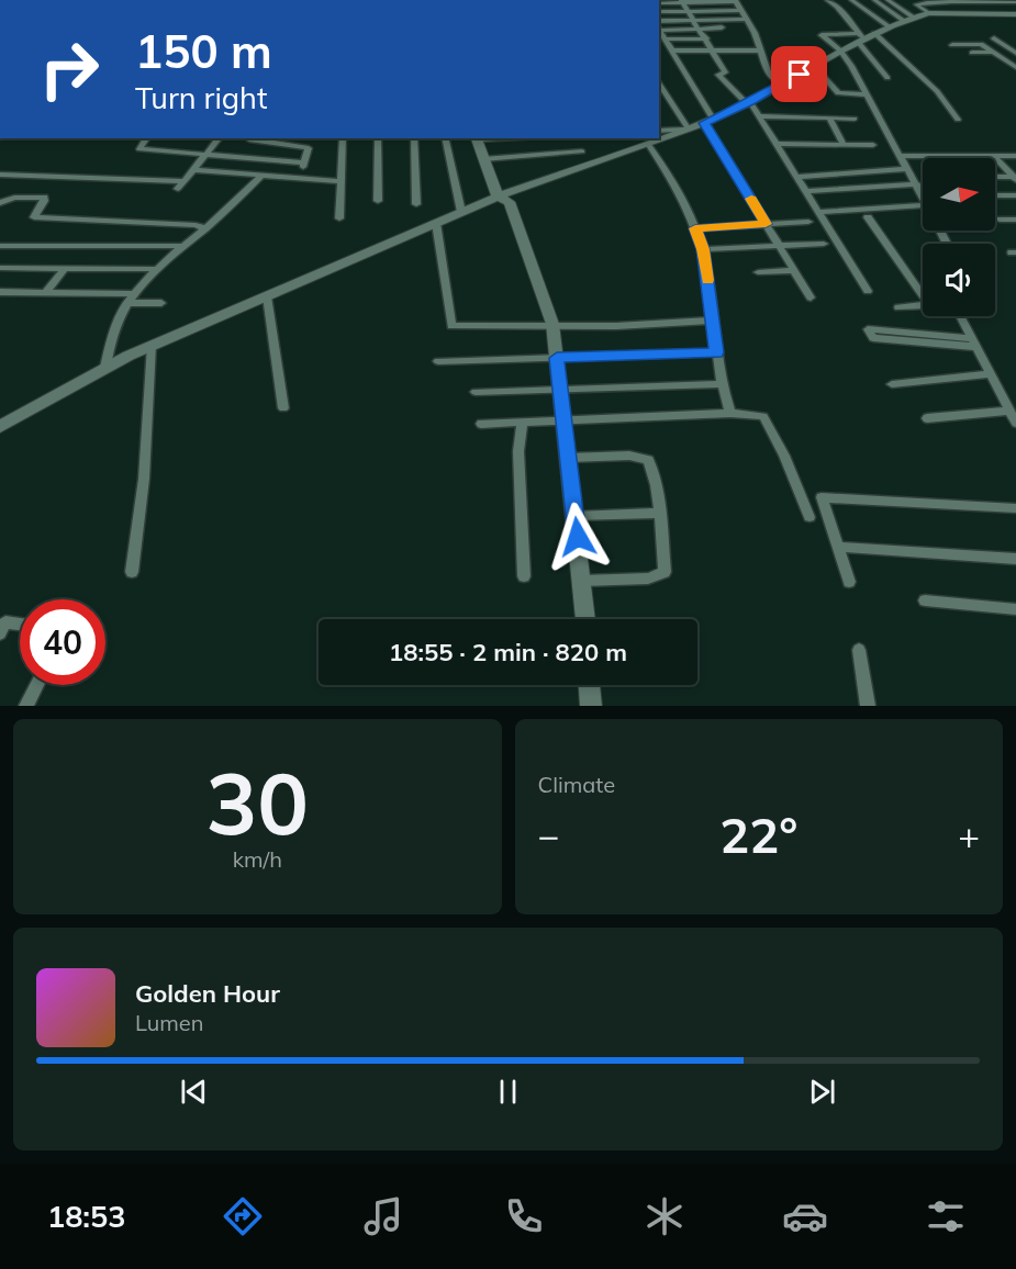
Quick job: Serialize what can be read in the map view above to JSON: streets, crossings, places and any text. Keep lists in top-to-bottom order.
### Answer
{
  "north": "right",
  "page": {
    "turn": ["150 m", "Turn right"],
    "limit": "40",
    "trip": "18:55 · 2 min · 820 m",
    "tile": [
      ["30", "km/h"],
      "Climate"
    ],
    "heat": ["−", "22°", "+"],
    "song": ["Golden Hour", "Lumen"],
    "tabs": "18:53"
  }
}
